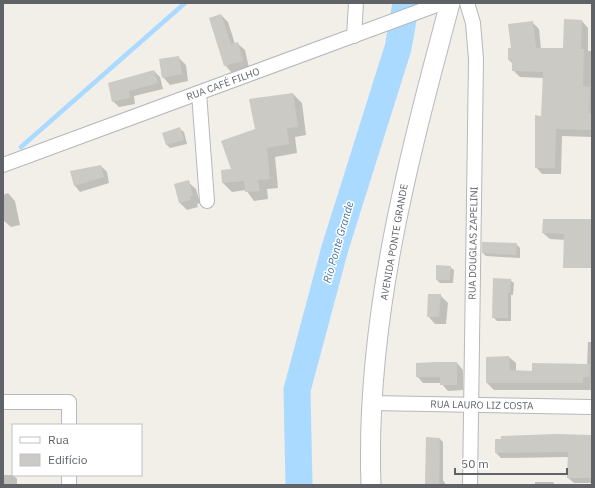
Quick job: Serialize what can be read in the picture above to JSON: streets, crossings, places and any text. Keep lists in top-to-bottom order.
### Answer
{
  "streets": {
    "street": [
      "RUA CAFÉ FILHO",
      "AVENIDA PONTE GRANDE",
      "RUA DOUGLAS ZAPELINI",
      "RUA LAURO LIZ COSTA"
    ]
  },
  "crossings": [
    ["AVENIDA PONTE GRANDE", "RUA LAURO LIZ COSTA"],
    ["RUA DOUGLAS ZAPELINI", "RUA LAURO LIZ COSTA"]
  ],
  "water": ["Rio Ponte Grande"],
  "legend": ["Rua", "Edifício"],
  "scale_bar": "50 m"
}
